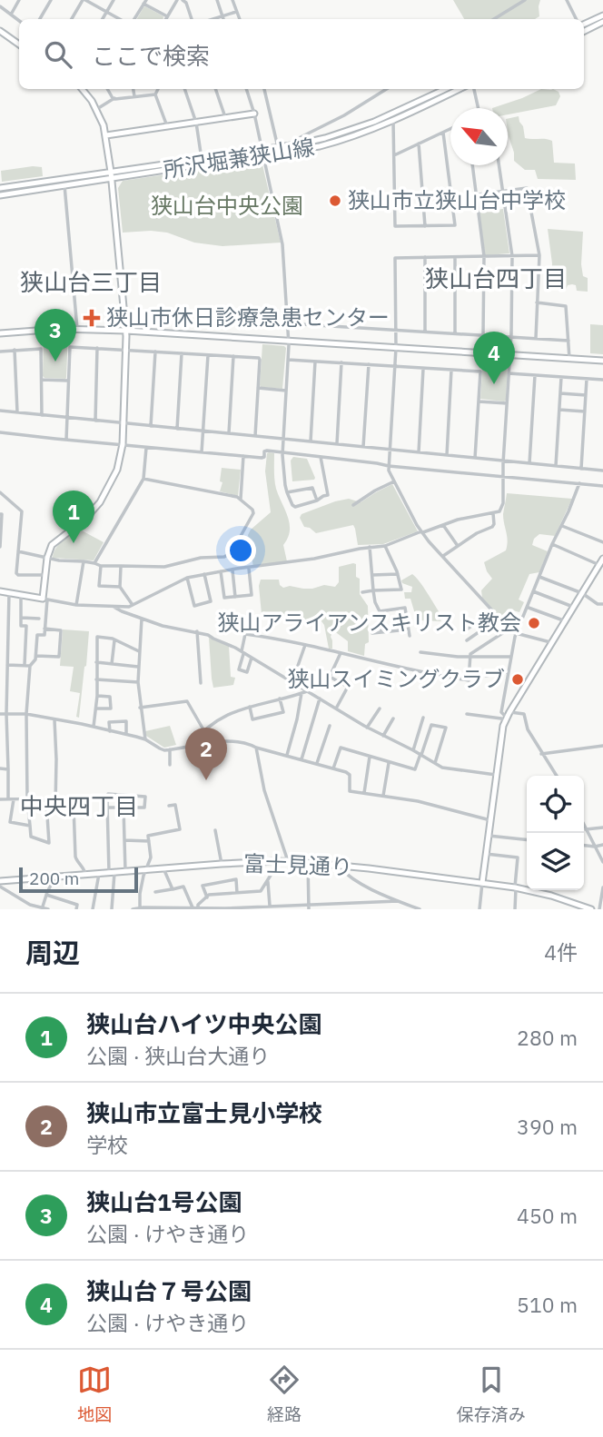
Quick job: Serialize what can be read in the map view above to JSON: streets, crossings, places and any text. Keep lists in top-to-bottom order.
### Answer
{
  "streets": {
    "street": ["所沢堀兼狭山線", "富士見通り"]
  },
  "districts": ["狭山台四丁目", "狭山台三丁目", "中央四丁目"],
  "parks": ["狭山台中央公園"],
  "places": {
    "other": ["狭山市立狭山台中学校", "狭山アライアンスキリスト教会", "狭山スイミングクラブ"],
    "health": ["狭山市休日診療急患センター"]
  },
  "scale_bar": "200 m",
  "north": "top left",
  "page": {
    "search": "ここで検索",
    "pins": [
      "3",
      "4",
      "1",
      "2"
    ],
    "scale": "200 m",
    "heading": ["周辺", "4件"],
    "list": [
      {
        "mark": "1",
        "name": "狭山台ハイツ中央公園",
        "note": "公園 · 狭山台大通り",
        "value": "280 m"
      },
      {
        "mark": "2",
        "name": "狭山市立富士見小学校",
        "note": "学校",
        "value": "390 m"
      },
      {
        "mark": "3",
        "name": "狭山台1号公園",
        "note": "公園 · けやき通り",
        "value": "450 m"
      },
      {
        "mark": "4",
        "name": "狭山台７号公園",
        "note": "公園 · けやき通り",
        "value": "510 m"
      }
    ],
    "nav": ["地図", "経路", "保存済み"]
  }
}
